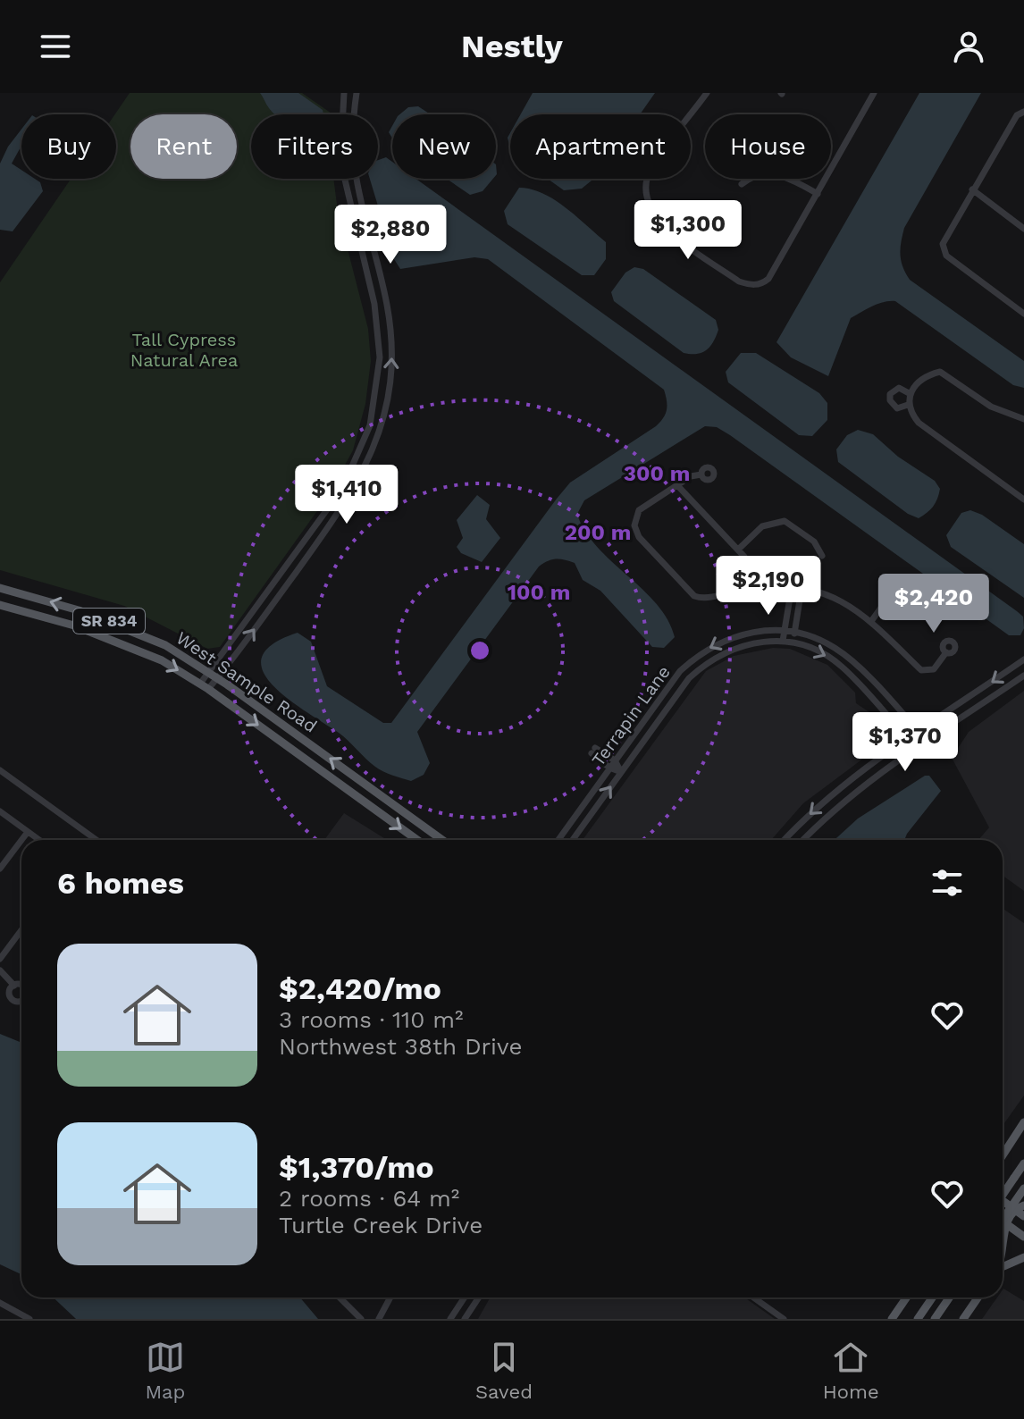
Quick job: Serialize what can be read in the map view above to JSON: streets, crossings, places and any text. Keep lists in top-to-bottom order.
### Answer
{
  "streets": {
    "main road": ["SR 834", "West Sample Road"],
    "street": ["Terrapin Lane"]
  },
  "parks": ["Tall Cypress Natural Area"],
  "page": {
    "header": "Nestly",
    "chip": [
      "Buy",
      "Rent",
      "Filters",
      "New",
      "Apartment",
      "House"
    ],
    "price": [
      "$1,300",
      "$2,880",
      "$1,410",
      "$2,190",
      "$2,420",
      "$1,370"
    ],
    "heading": "6 homes",
    "list": [
      {
        "name": "$2,420/mo",
        "note": "3 rooms · 110 m² · Northwest 38th Drive"
      },
      {
        "name": "$1,370/mo",
        "note": "2 rooms · 64 m² · Turtle Creek Drive"
      }
    ],
    "tabs": ["Map", "Saved", "Home"]
  },
  "rings": ["300 m", "200 m", "100 m"]
}
